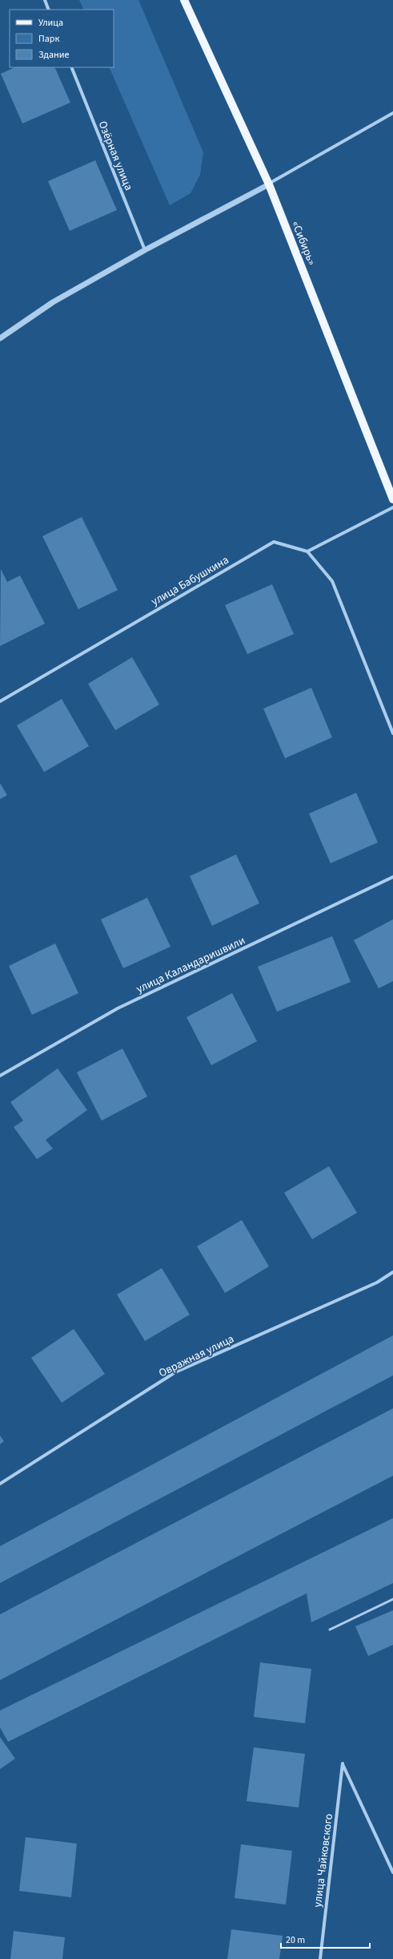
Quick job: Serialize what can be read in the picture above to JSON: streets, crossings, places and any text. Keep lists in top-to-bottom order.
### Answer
{
  "streets": {
    "main road": ["«Сибирь»"],
    "street": [
      "Озёрная улица",
      "улица Бабушкина",
      "улица Каландаришвили",
      "Овражная улица",
      "улица Чайковского"
    ]
  },
  "legend": ["Улица", "Парк", "Здание"],
  "scale_bar": "20 m"
}
